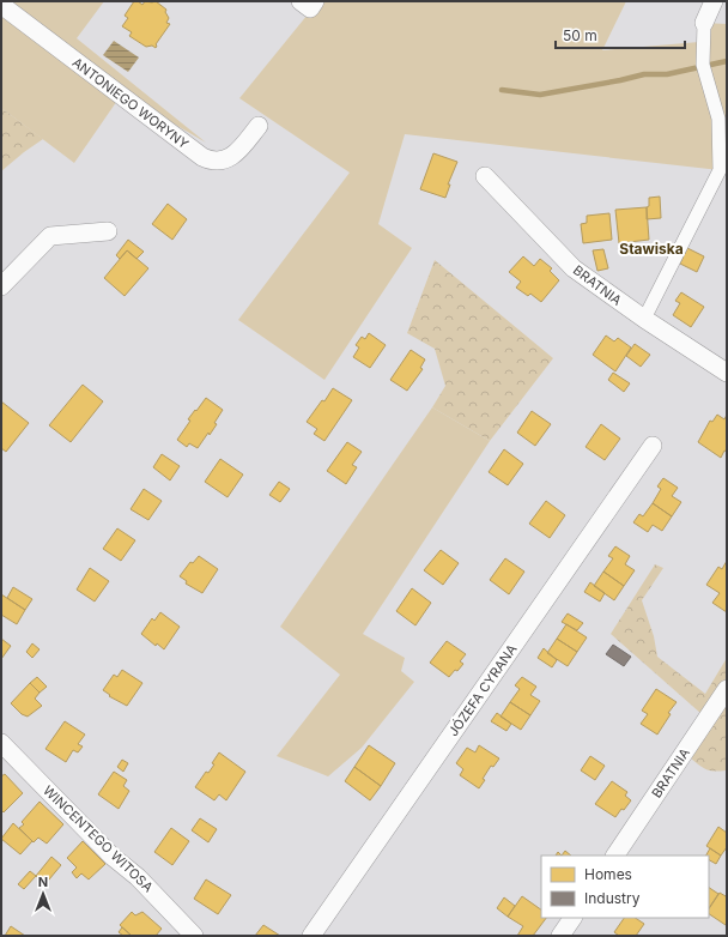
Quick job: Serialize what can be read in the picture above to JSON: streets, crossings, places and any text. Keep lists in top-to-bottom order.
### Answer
{
  "streets": {
    "street": [
      "ANTONIEGO WORYNY",
      "BRATNIA",
      "JÓZEFA CYRANA",
      "WINCENTEGO WITOSA"
    ]
  },
  "districts": ["Stawiska"],
  "legend": ["Homes", "Industry"],
  "scale_bar": "50 m",
  "north": "top"
}
